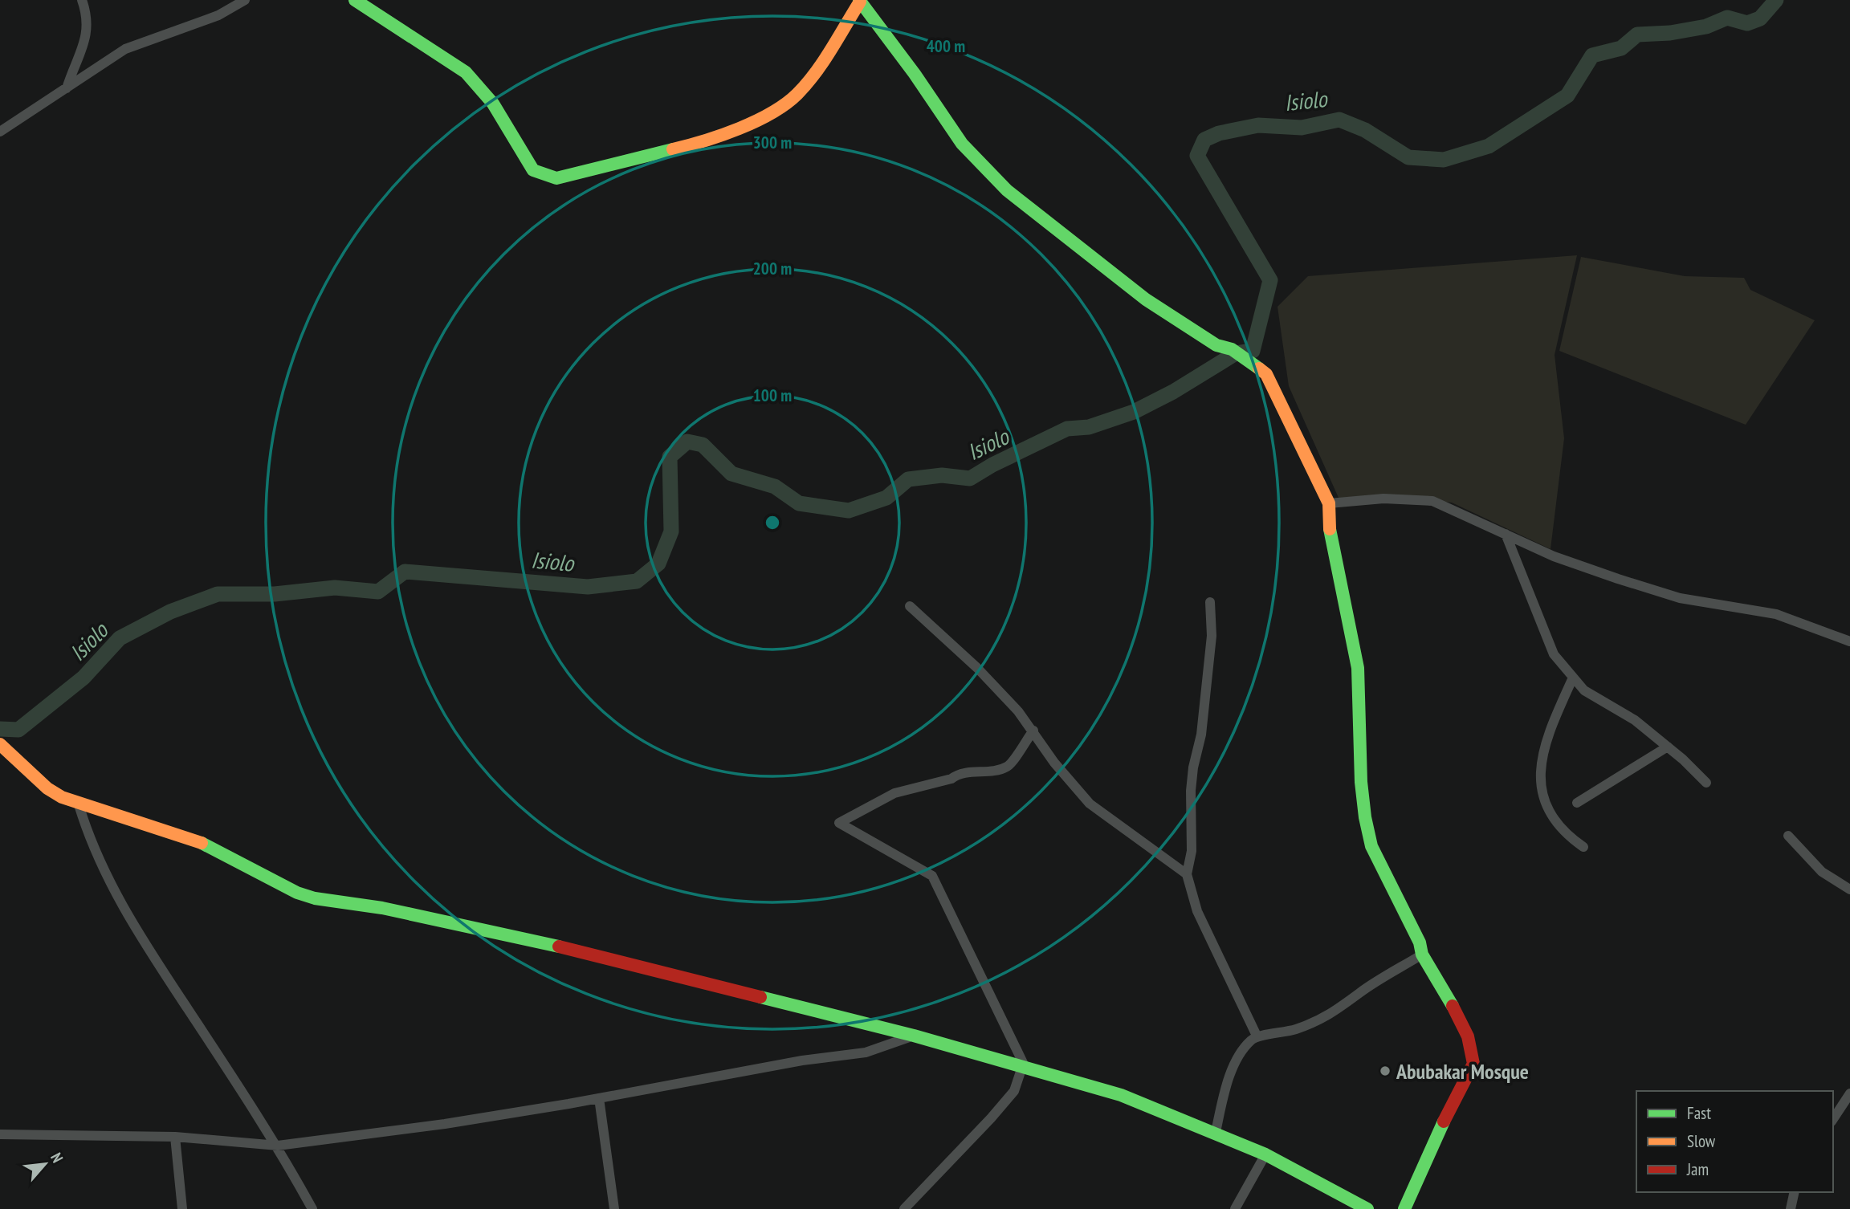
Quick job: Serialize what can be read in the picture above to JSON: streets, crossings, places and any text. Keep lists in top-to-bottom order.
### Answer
{
  "water": ["Isiolo"],
  "places": ["Abubakar Mosque"],
  "legend": ["Fast", "Slow", "Jam"],
  "north": "top right",
  "rings": [
    "400 m",
    "300 m",
    "200 m",
    "100 m"
  ]
}
